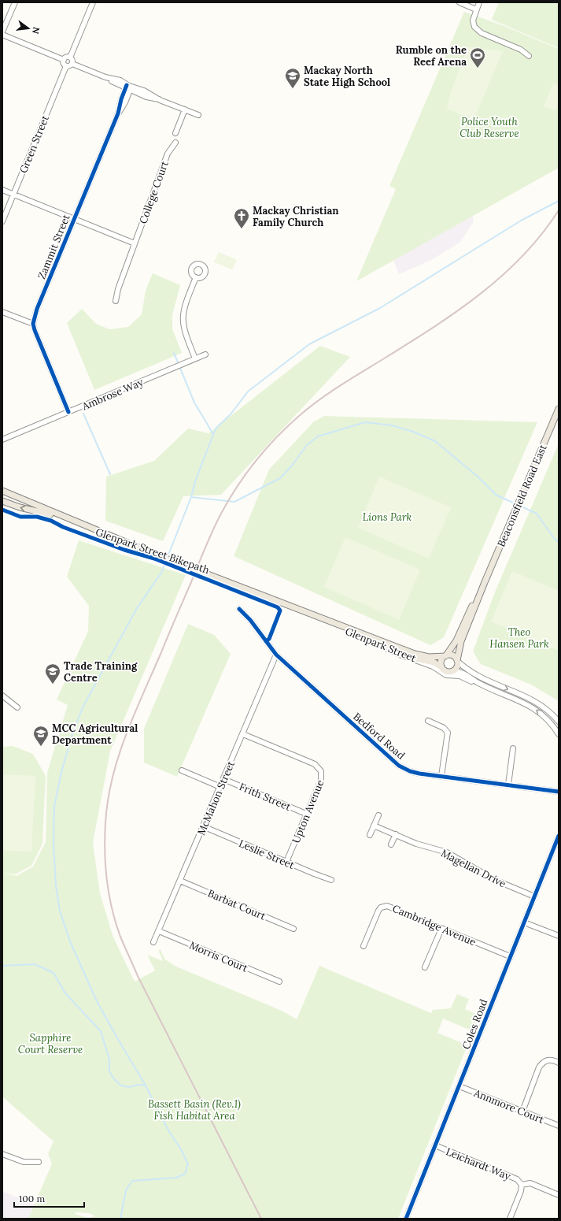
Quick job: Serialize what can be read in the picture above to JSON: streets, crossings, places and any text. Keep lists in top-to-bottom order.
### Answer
{
  "streets": {
    "main road": ["Beaconsfield Road East", "Glenpark Street"],
    "street": [
      "Green Street",
      "College Court",
      "Zammit Street",
      "Ambrose Way",
      "Bedford Road",
      "Frith Street",
      "McMahon Street",
      "Upton Avenue",
      "Leslie Street",
      "Magellan Drive",
      "Barbat Court",
      "Cambridge Avenue",
      "Morris Court",
      "Coles Road",
      "Annmore Court",
      "Leichardt Way"
    ],
    "cycle path": ["Glenpark Street Bikepath"]
  },
  "crossings": [
    ["Beaconsfield Road East", "Glenpark Street"],
    ["Bedford Road", "McMahon Street"],
    ["Frith Street", "McMahon Street"],
    ["Frith Street", "Upton Avenue"],
    ["McMahon Street", "Upton Avenue"],
    ["McMahon Street", "Leslie Street"],
    ["McMahon Street", "Barbat Court"],
    ["McMahon Street", "Morris Court"],
    ["Upton Avenue", "Leslie Street"],
    ["Magellan Drive", "Coles Road"],
    ["Cambridge Avenue", "Coles Road"],
    ["Coles Road", "Annmore Court"],
    ["Coles Road", "Leichardt Way"]
  ],
  "parks": [
    "Police Youth Club Reserve",
    "Lions Park",
    "Theo Hansen Park",
    "Sapphire Court Reserve",
    "Bassett Basin (Rev.1) Fish Habitat Area"
  ],
  "places": {
    "sports": ["Rumble on the Reef Arena"],
    "school or university": ["Mackay North State High School", "Trade Training Centre", "MCC Agricultural Department"],
    "church": ["Mackay Christian Family Church"]
  },
  "scale_bar": "100 m",
  "north": "right"
}
